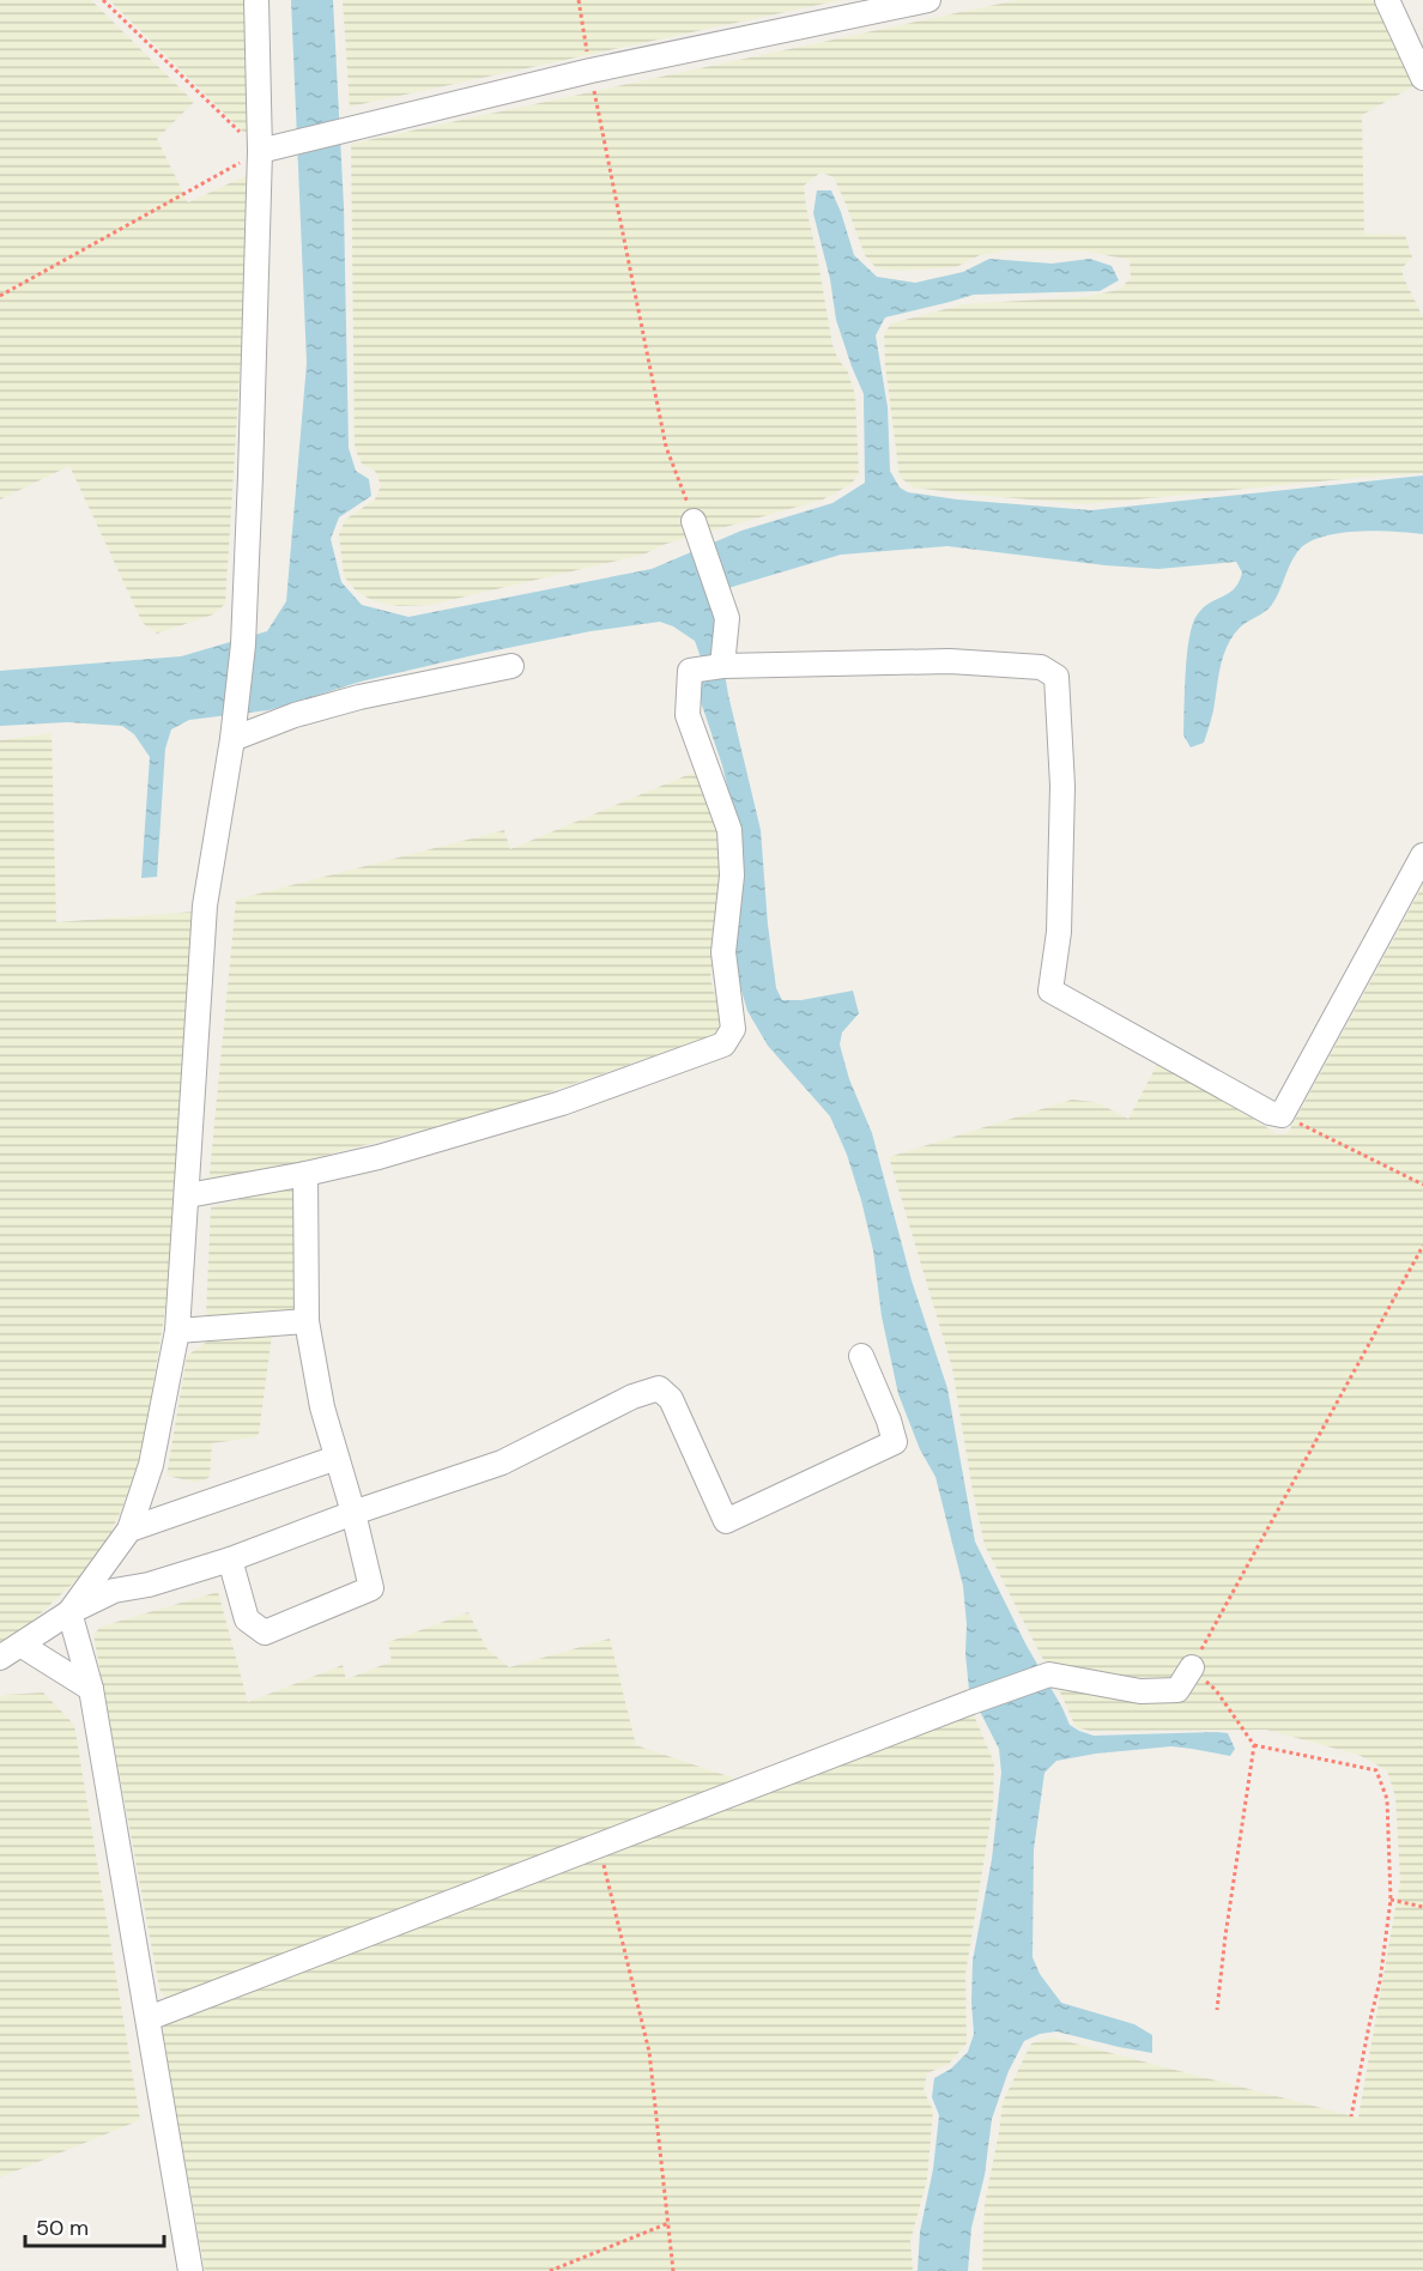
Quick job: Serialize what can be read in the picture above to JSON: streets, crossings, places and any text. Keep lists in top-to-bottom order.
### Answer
{
  "scale_bar": "50 m"
}
